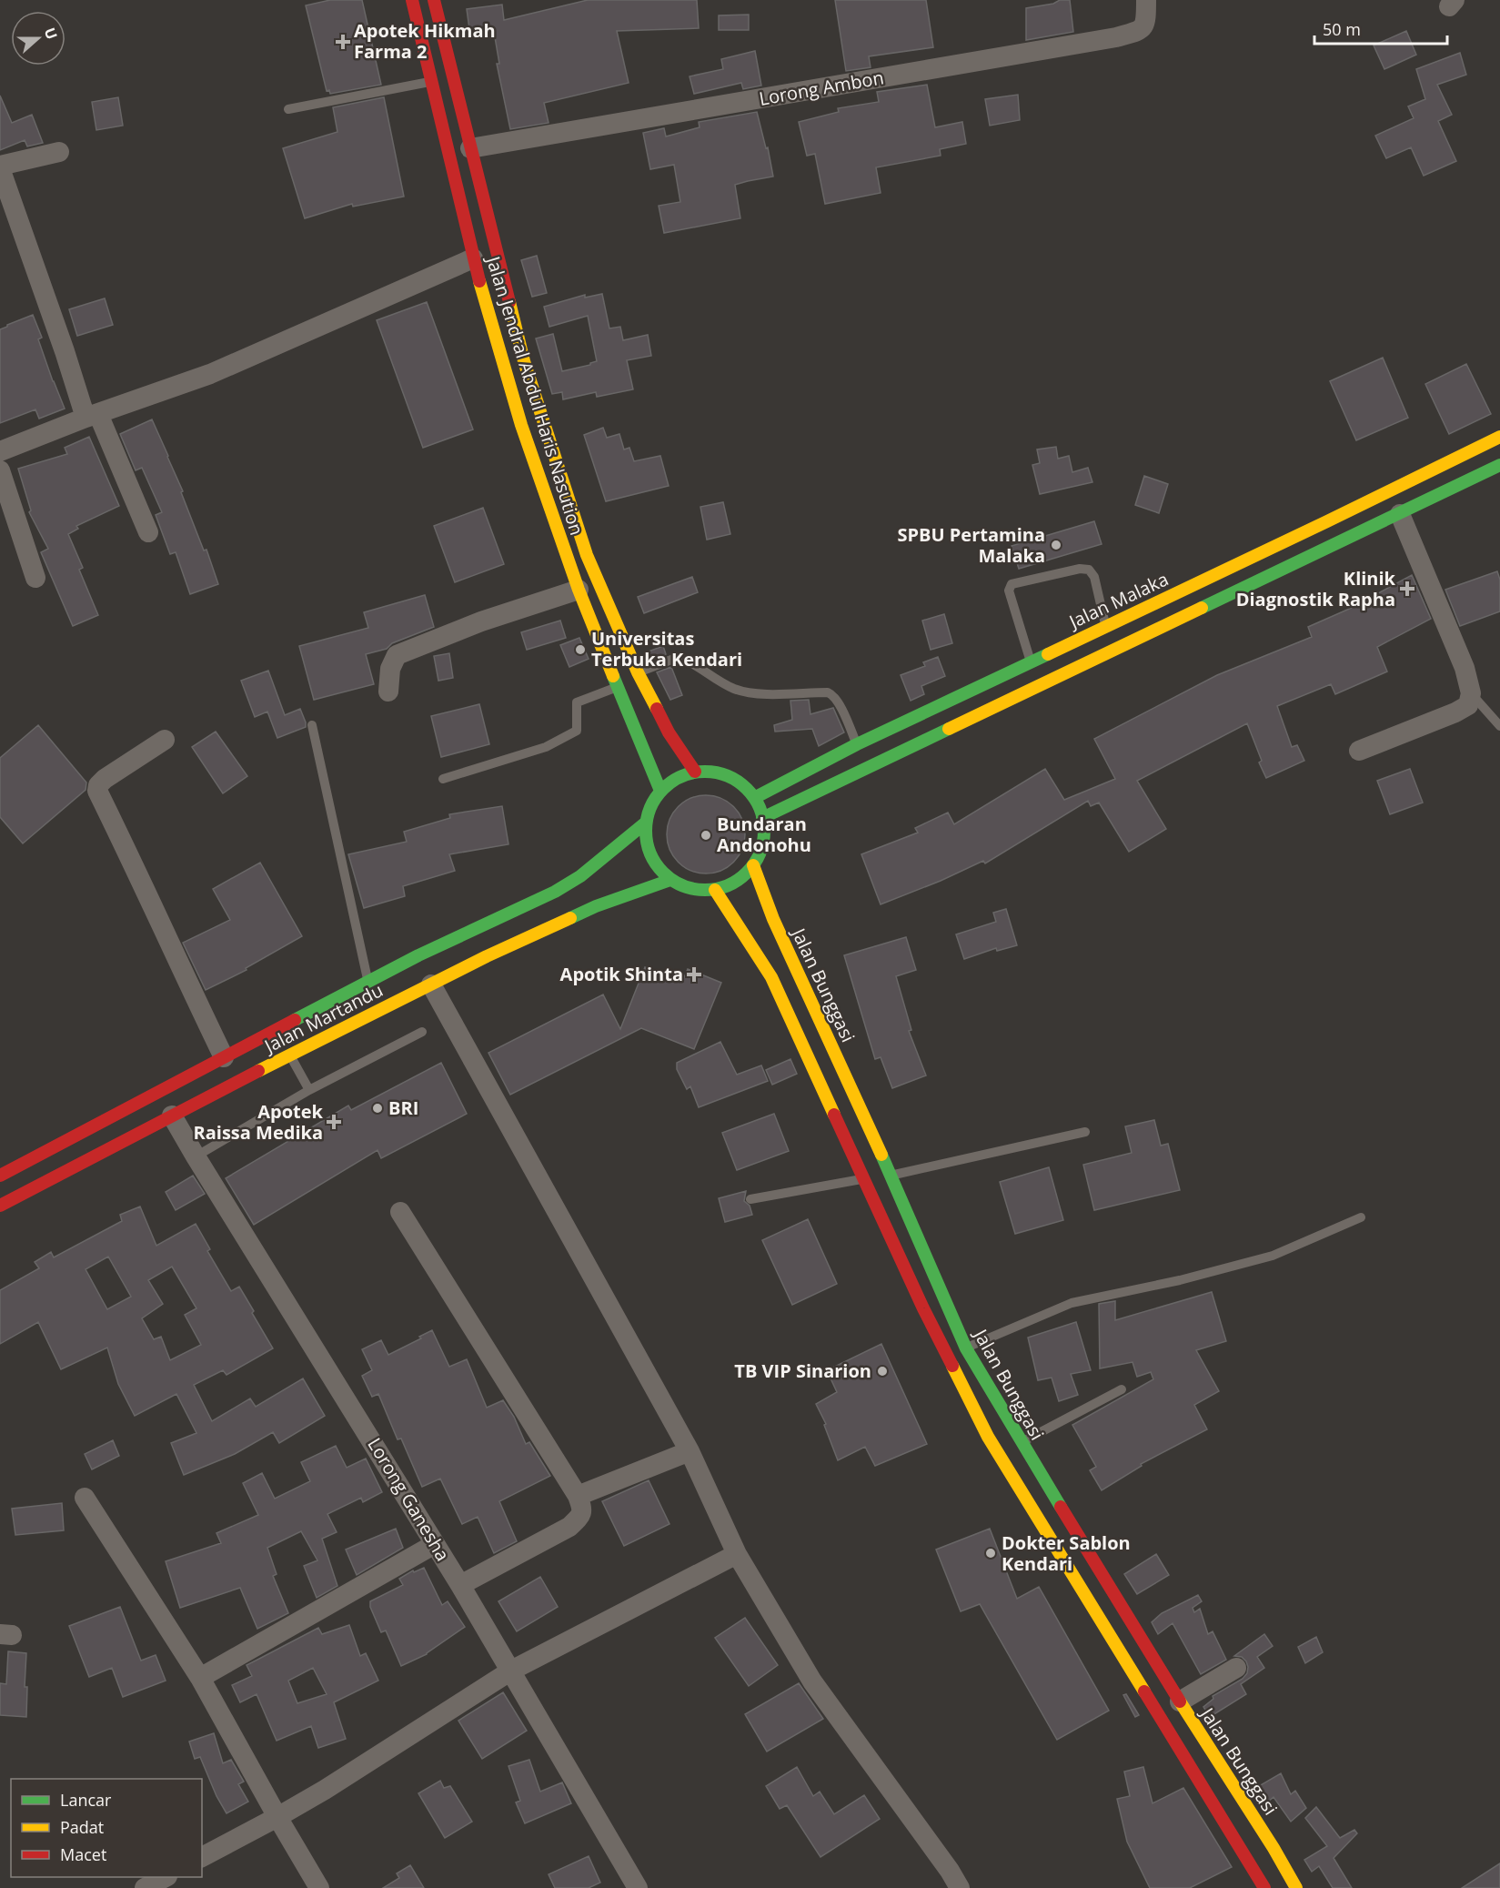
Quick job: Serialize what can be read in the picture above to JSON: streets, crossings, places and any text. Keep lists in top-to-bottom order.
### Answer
{
  "streets": {
    "main road": [
      "Jalan Jendral Abdul Haris Nasution",
      "Jalan Malaka",
      "Jalan Bunggasi",
      "Jalan Martandu"
    ],
    "street": ["Lorong Ambon", "Lorong Ganesha"]
  },
  "crossings": [
    ["Lorong Ambon", "Jalan Jendral Abdul Haris Nasution"],
    ["Jalan Jendral Abdul Haris Nasution", "Jalan Malaka"],
    ["Jalan Jendral Abdul Haris Nasution", "Jalan Bunggasi"],
    ["Jalan Jendral Abdul Haris Nasution", "Jalan Martandu"],
    ["Jalan Malaka", "Jalan Bunggasi"],
    ["Jalan Malaka", "Jalan Martandu"],
    ["Jalan Bunggasi", "Jalan Martandu"],
    ["Jalan Martandu", "Lorong Ganesha"]
  ],
  "places": {
    "health": [
      "Apotek Hikmah Farma 2",
      "Klinik Diagnostik Rapha",
      "Apotik Shinta",
      "Apotek Raissa Medika"
    ],
    "other": [
      "SPBU Pertamina Malaka",
      "Universitas Terbuka Kendari",
      "Bundaran Andonohu",
      "BRI",
      "TB VIP Sinarion",
      "Dokter Sablon Kendari"
    ]
  },
  "legend": ["Lancar", "Padat", "Macet"],
  "scale_bar": "50 m",
  "north": "right"
}
